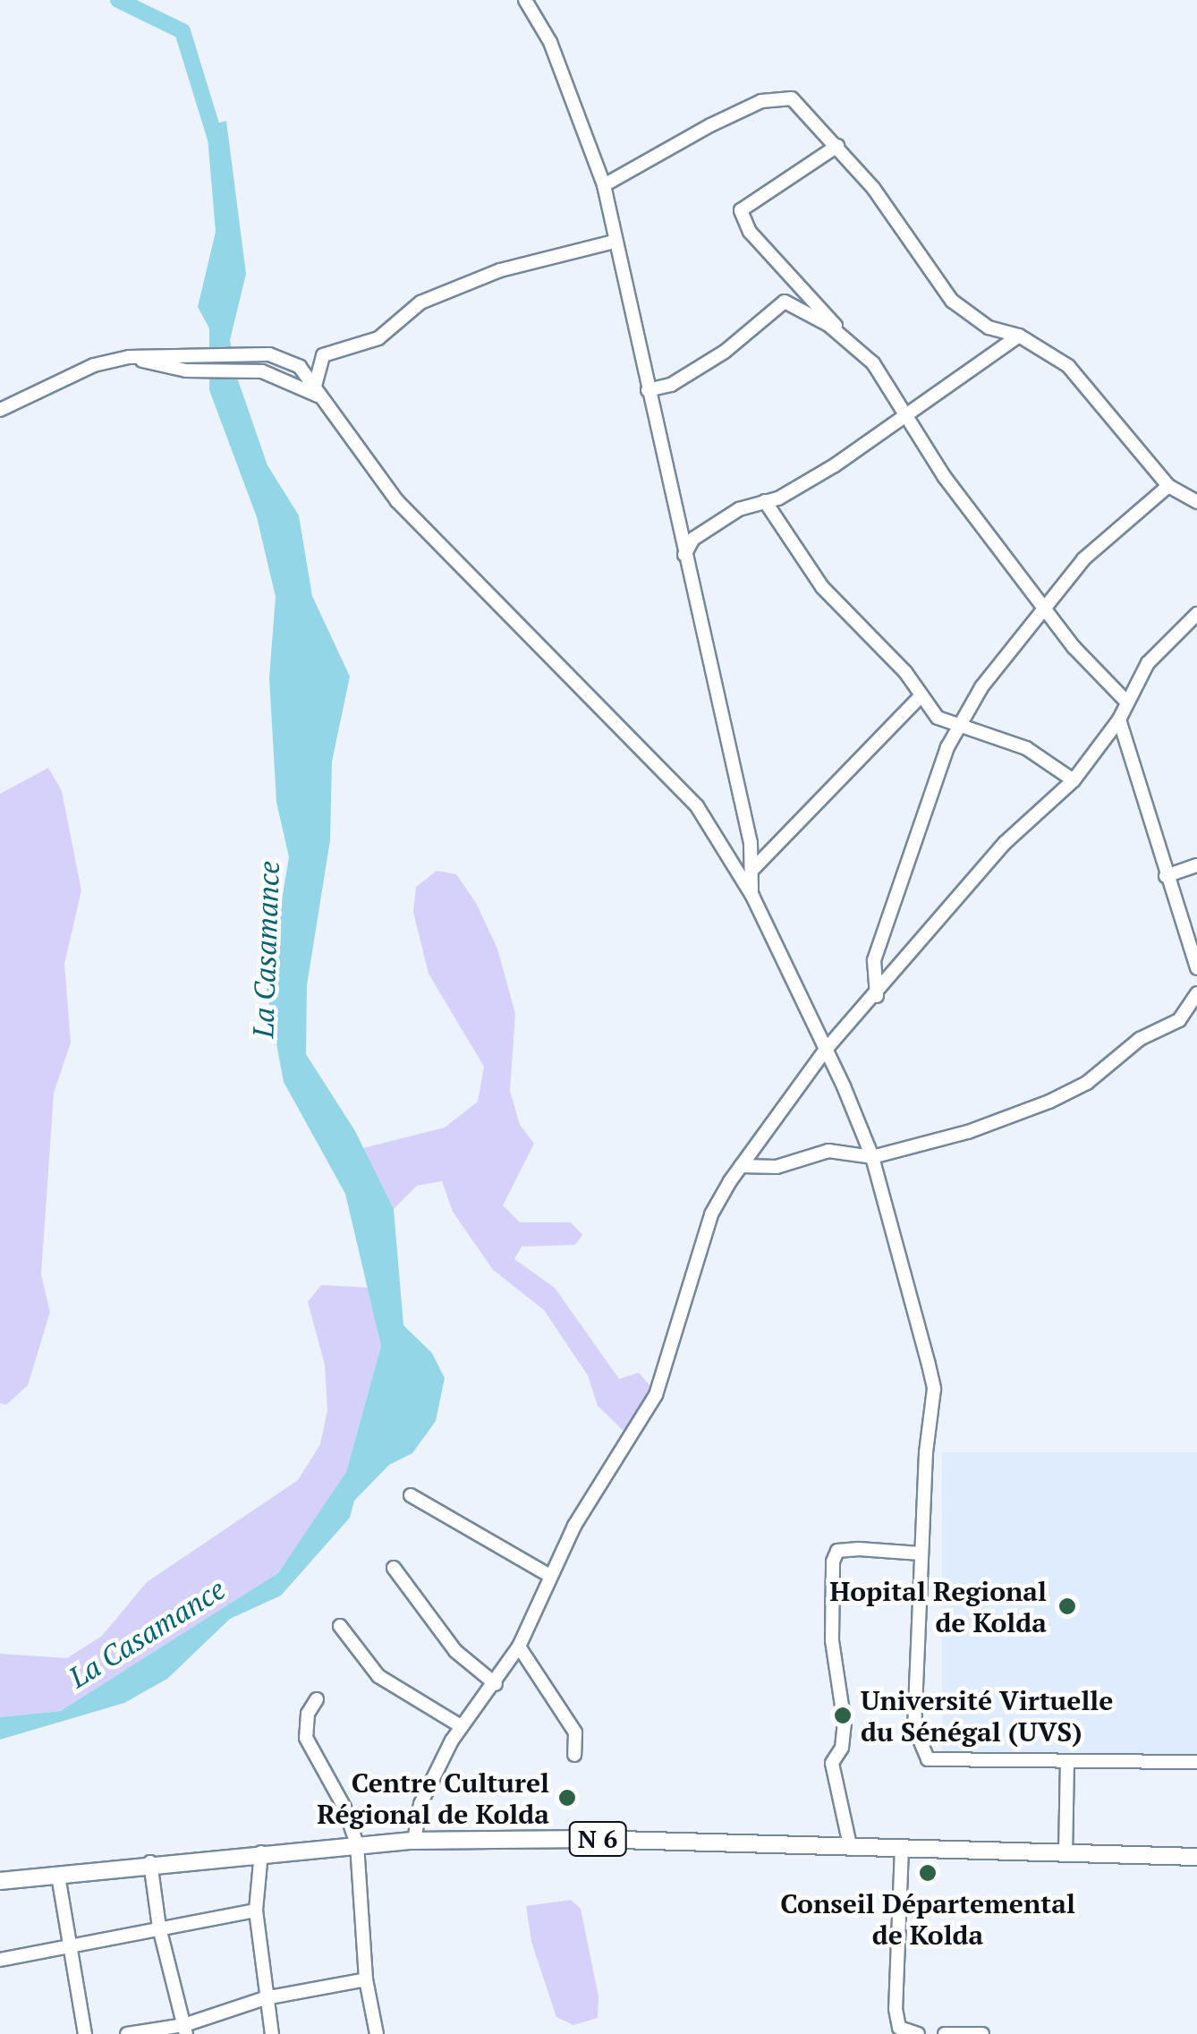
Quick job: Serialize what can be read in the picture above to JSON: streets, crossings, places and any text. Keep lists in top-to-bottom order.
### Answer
{
  "streets": {
    "main road": ["N 6"]
  },
  "water": ["La Casamance"],
  "places": [
    "Hopital Regional de Kolda",
    "Université Virtuelle du Sénégal (UVS)",
    "Centre Culturel Régional de Kolda",
    "Conseil Départemental de Kolda"
  ]
}
